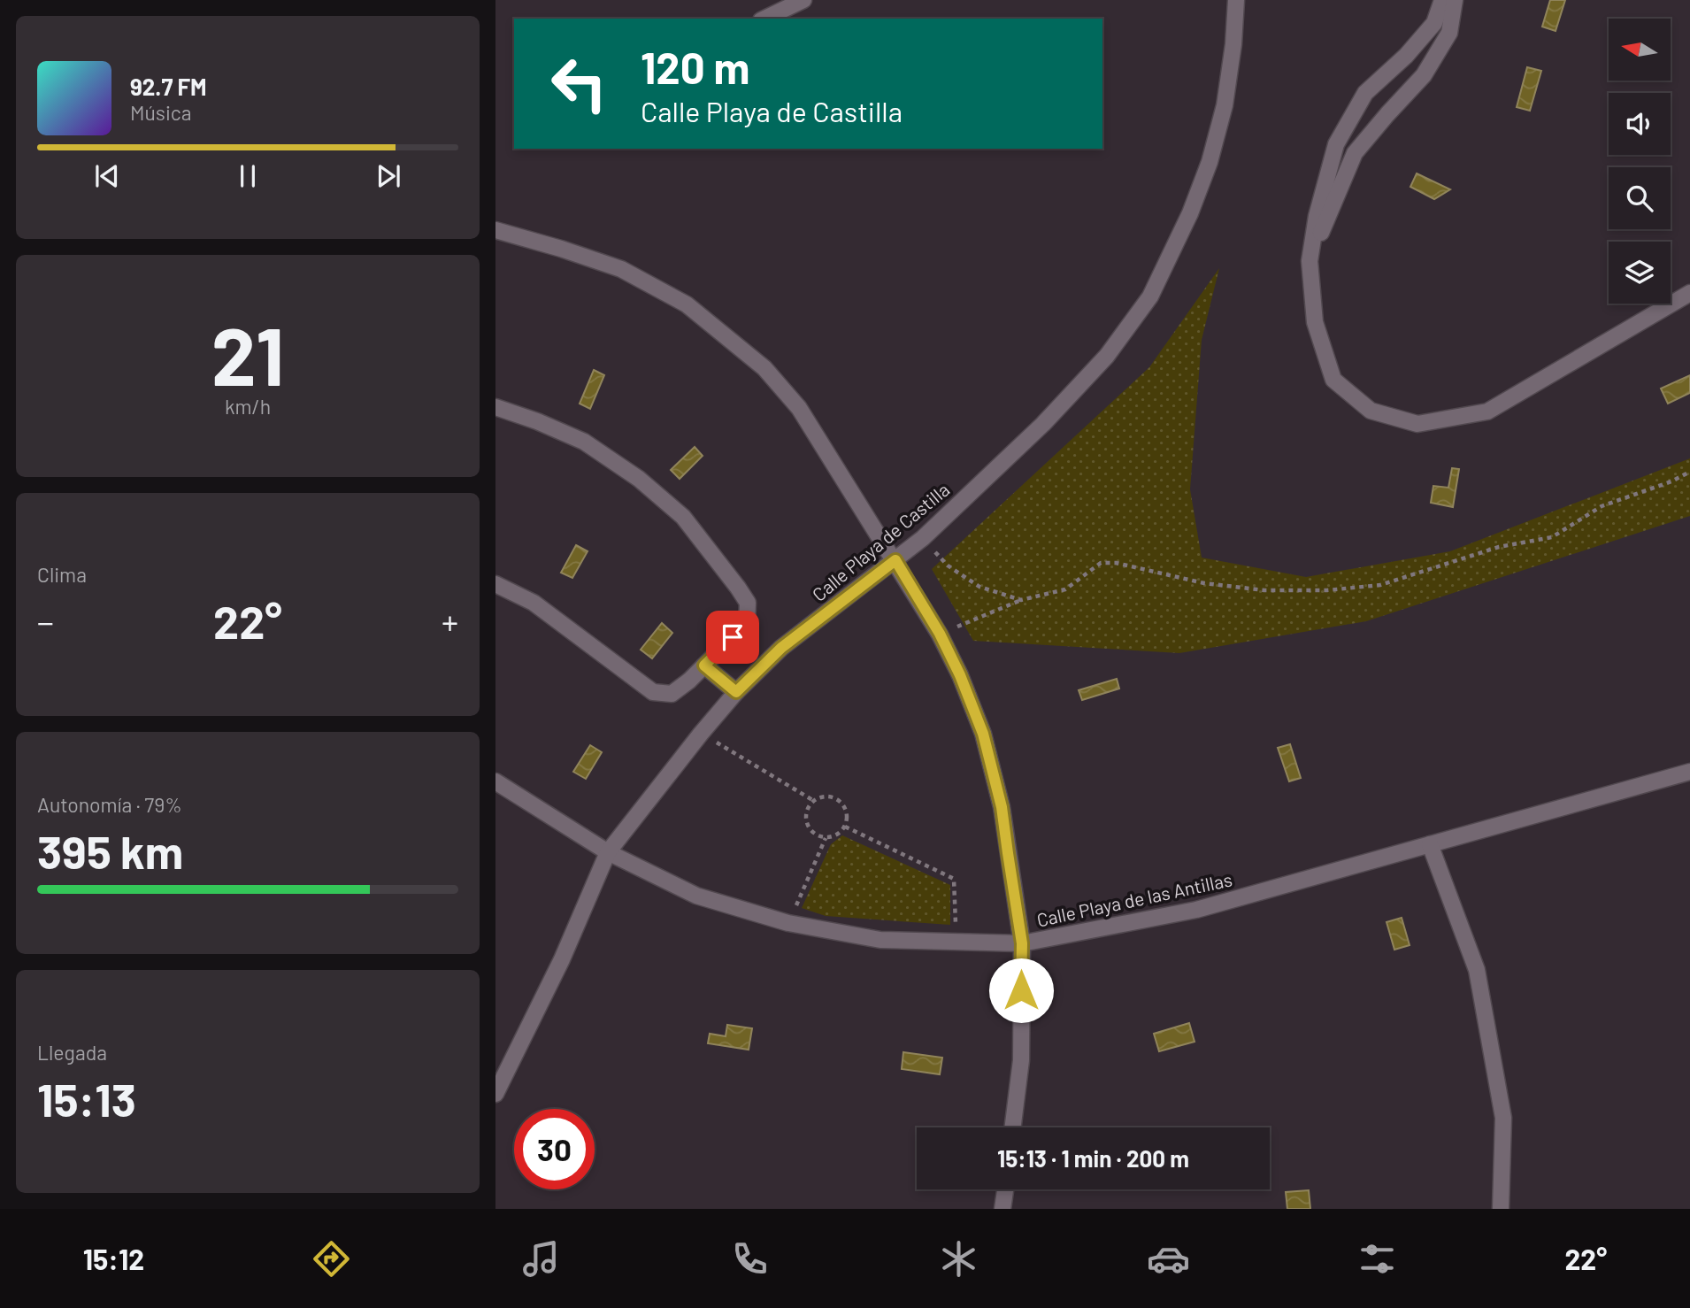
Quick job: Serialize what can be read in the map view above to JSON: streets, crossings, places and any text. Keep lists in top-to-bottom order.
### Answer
{
  "streets": {
    "street": ["Calle Playa de Castilla", "Calle Playa de las Antillas"]
  },
  "crossings": [
    ["Calle Playa de Castilla", "Calle Playa de las Antillas"]
  ],
  "north": "left",
  "page": {
    "turn": ["120 m", "Calle Playa de Castilla"],
    "song": ["92.7 FM", "Música"],
    "tile": [
      ["21", "km/h"],
      "Clima",
      ["Autonomía · 79%", "395 km"],
      ["Llegada", "15:13"]
    ],
    "heat": ["−", "22°", "+"],
    "limit": "30",
    "trip": "15:13 · 1 min · 200 m",
    "tabs": ["15:12", "22°"]
  }
}
